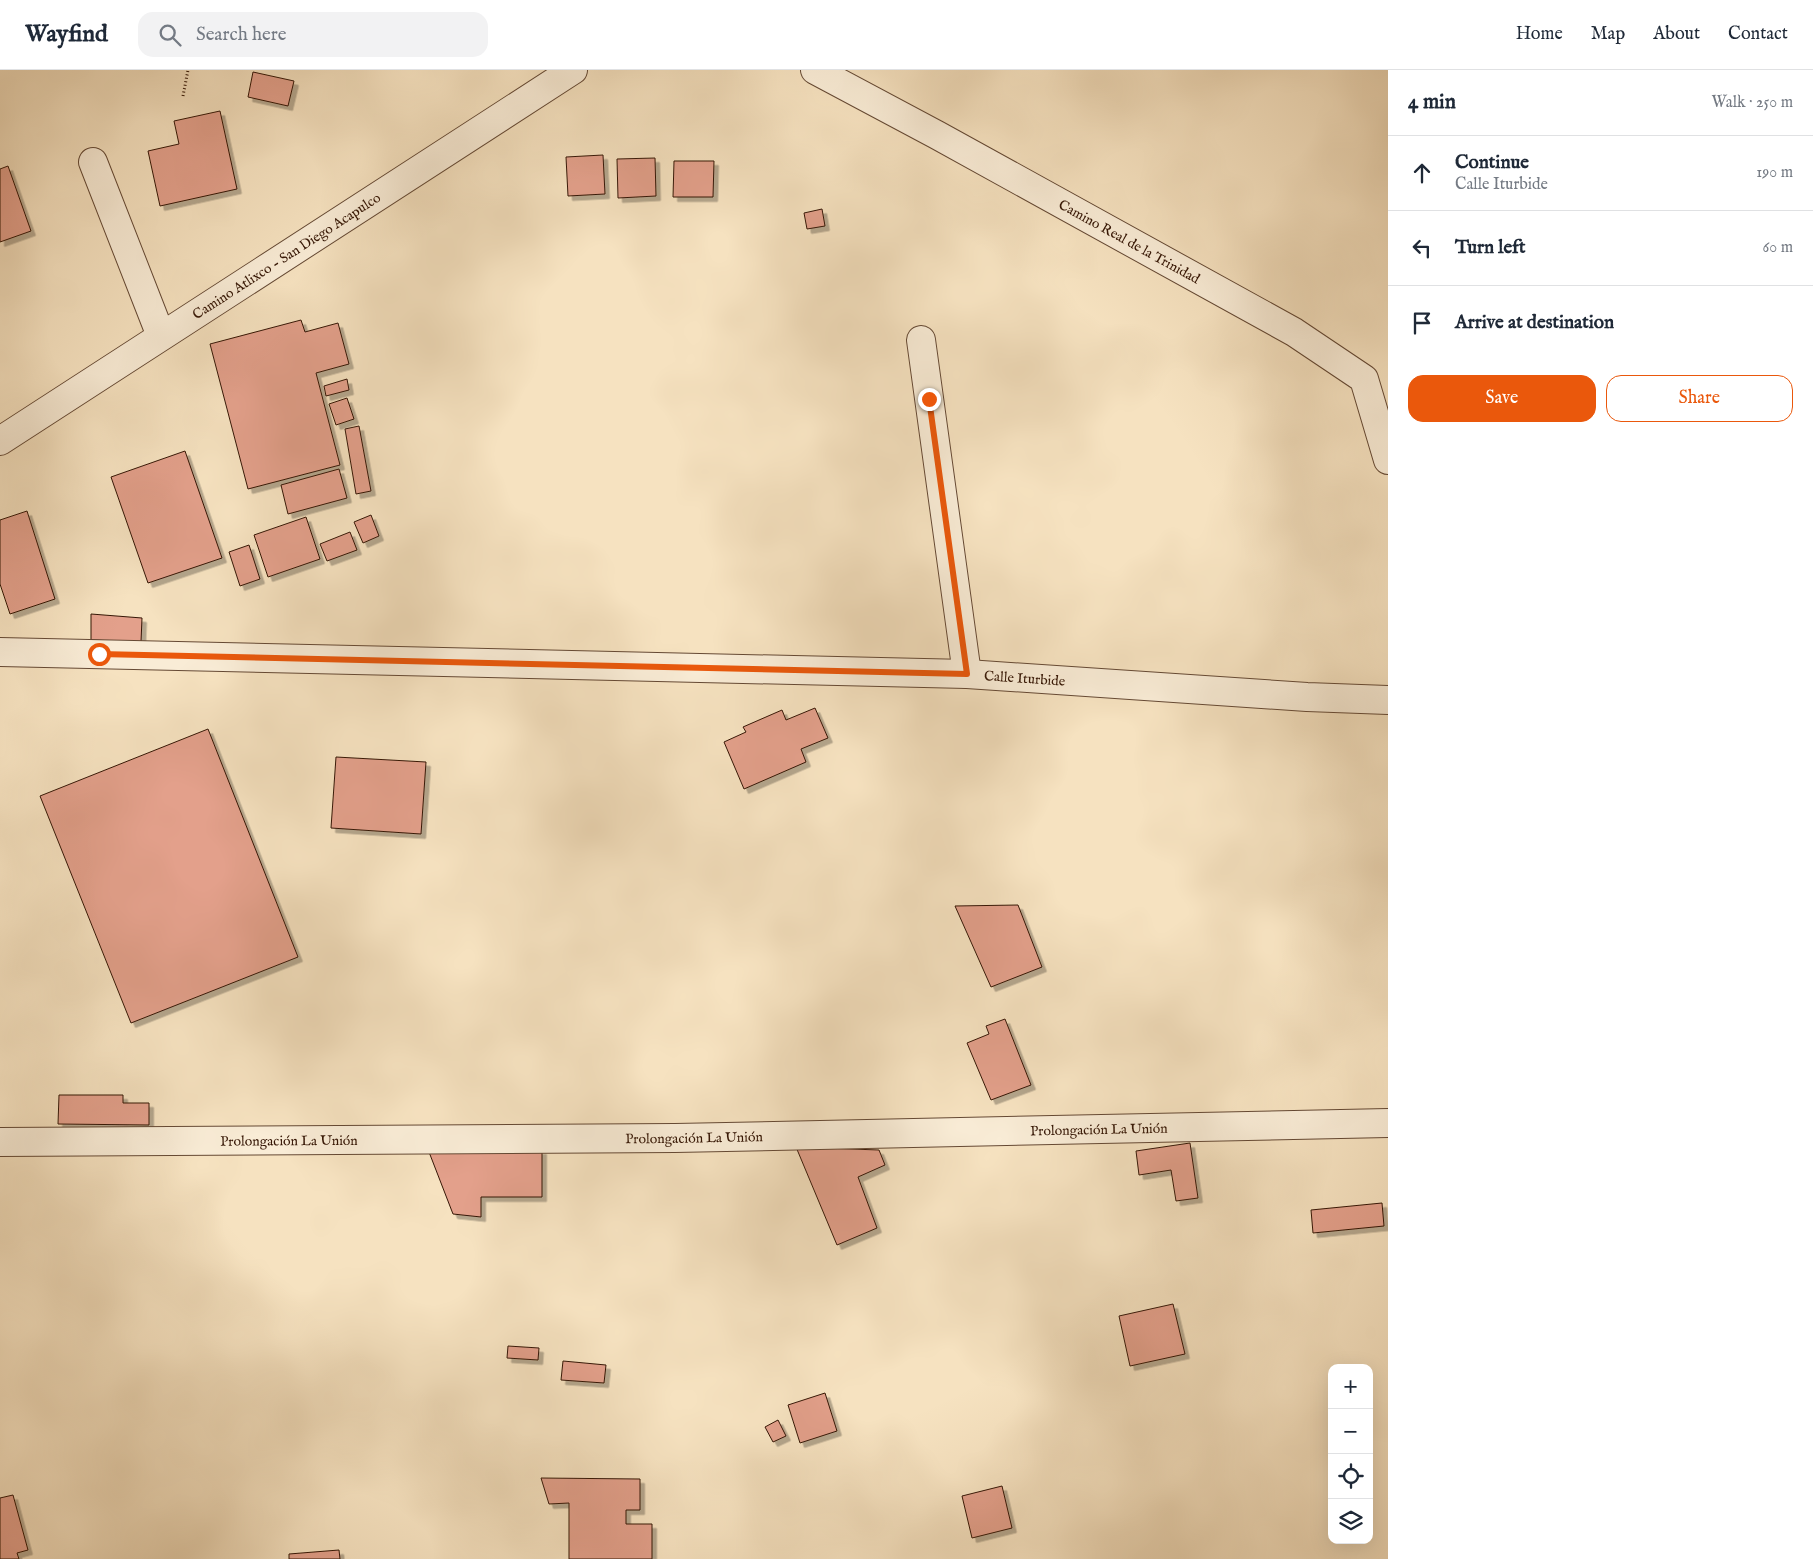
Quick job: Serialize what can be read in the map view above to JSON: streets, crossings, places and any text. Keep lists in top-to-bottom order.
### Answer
{
  "streets": {
    "street": [
      "Camino Real de la Trinidad",
      "Camino Atlixco - San Diego Acapulco",
      "Calle Iturbide",
      "Prolongación La Unión"
    ]
  },
  "page": {
    "header": "Wayfind",
    "search": "Search here",
    "nav": [
      "Home",
      "Map",
      "About",
      "Contact"
    ],
    "heading": ["4 min", "Walk · 250 m"],
    "list": [
      ["Continue", "Calle Iturbide", "190 m"],
      ["Turn left", "60 m"],
      "Arrive at destination"
    ],
    "buttons": ["Save", "Share"],
    "map_buttons": ["+", "−"]
  }
}
